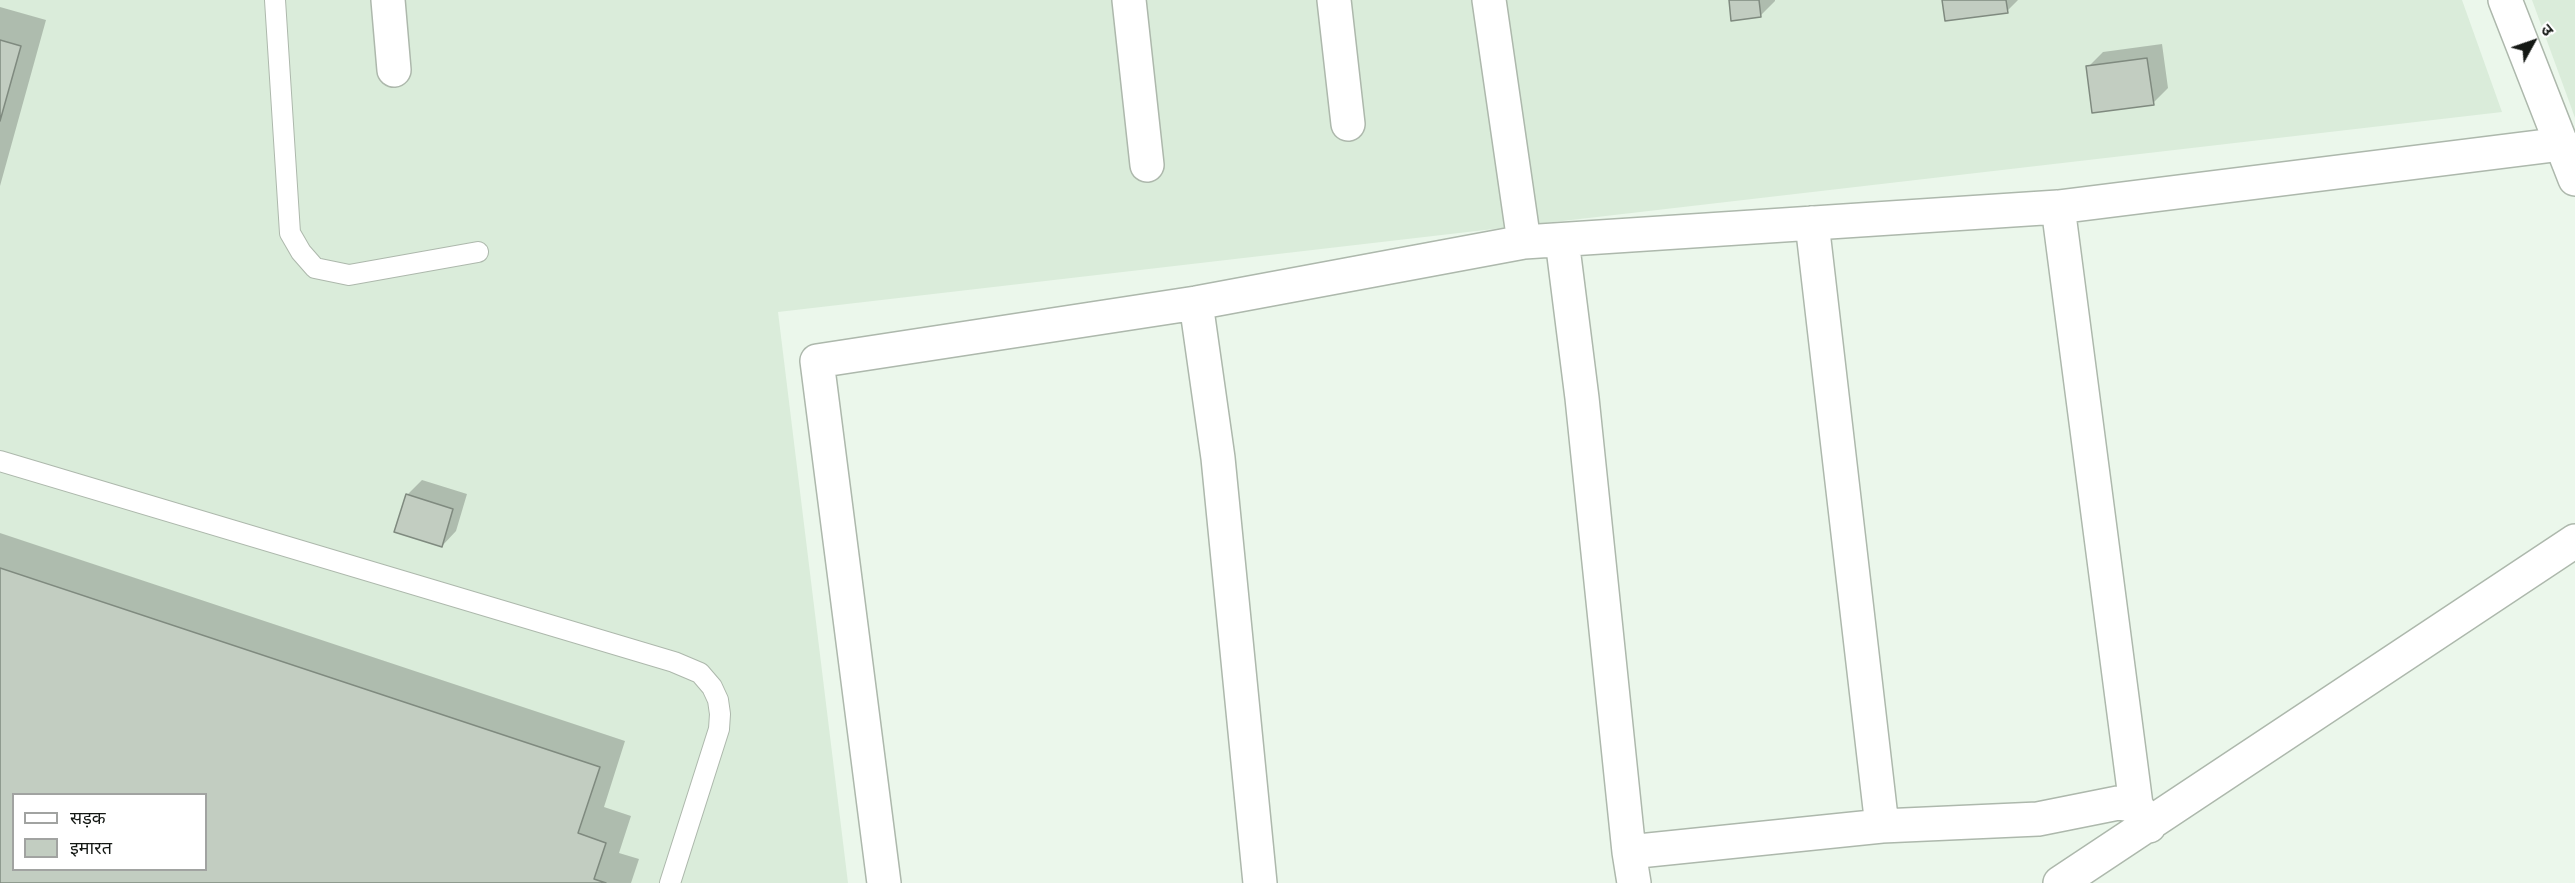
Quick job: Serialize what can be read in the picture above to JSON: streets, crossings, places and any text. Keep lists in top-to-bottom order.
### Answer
{
  "legend": ["सड़क", "इमारत"],
  "north": "top right"
}
